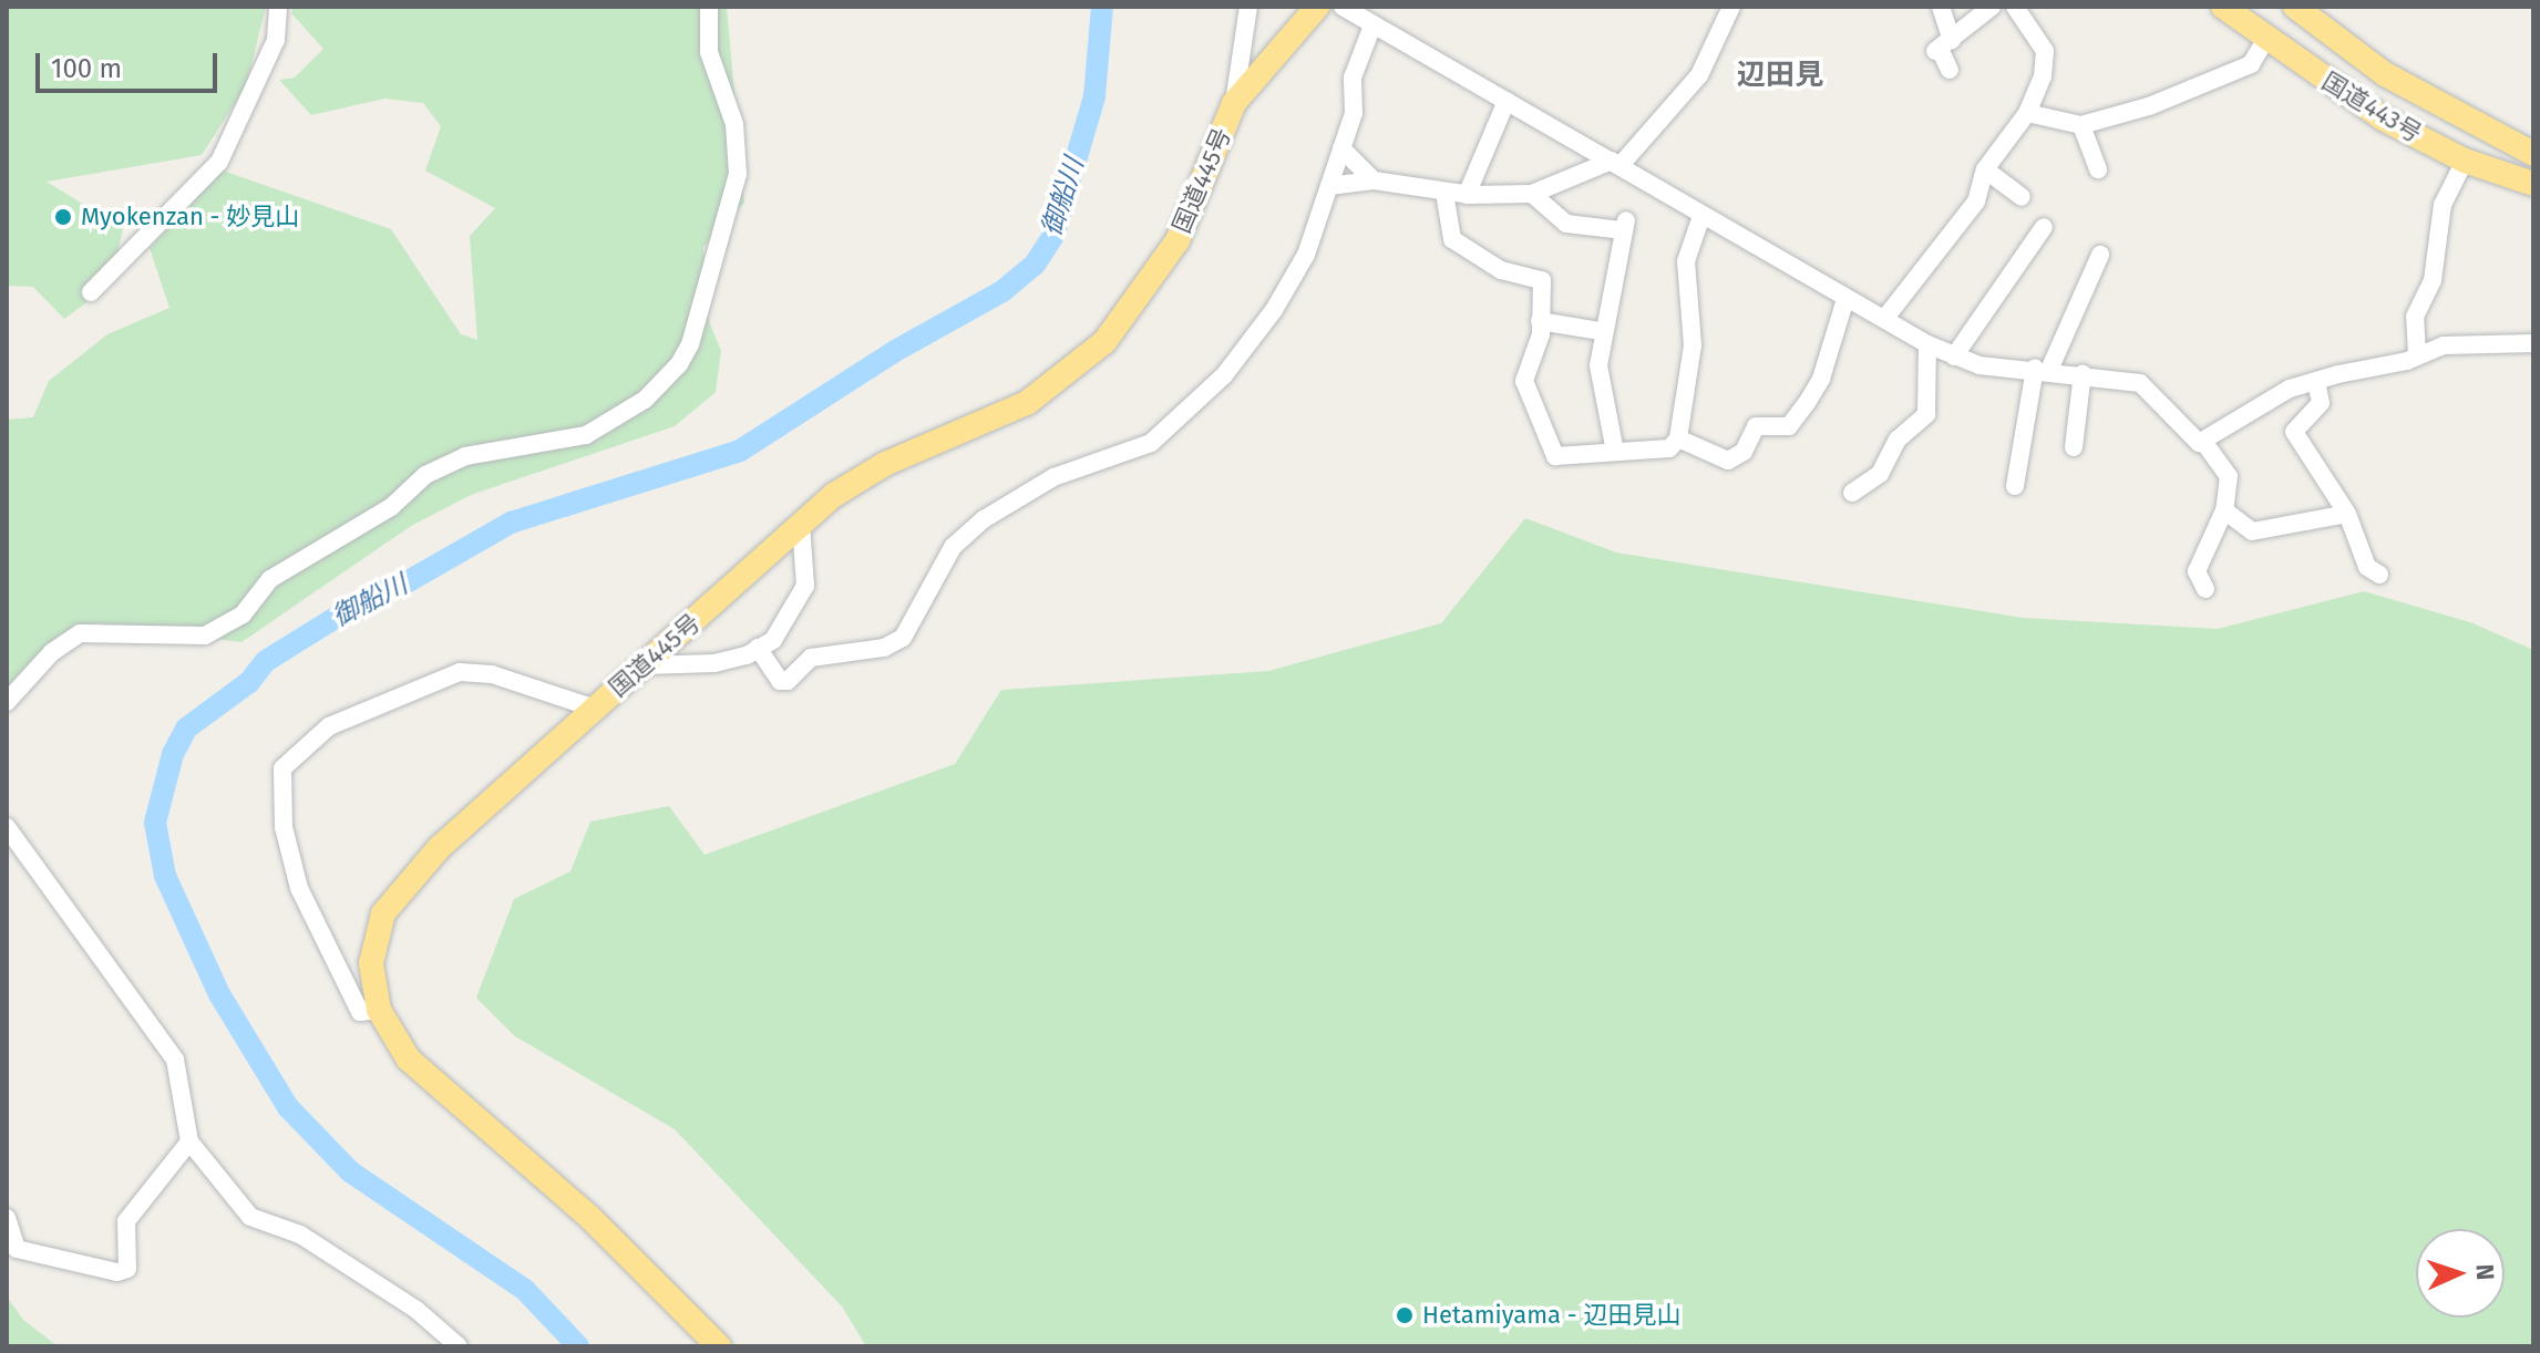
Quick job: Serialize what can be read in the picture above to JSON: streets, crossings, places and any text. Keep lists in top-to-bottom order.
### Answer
{
  "streets": {
    "highway": ["国道443号", "国道445号"]
  },
  "districts": ["辺田見"],
  "water": ["御船川"],
  "places": ["Myokenzan - 妙見山", "Hetamiyama - 辺田見山"],
  "scale_bar": "100 m",
  "north": "right"
}
